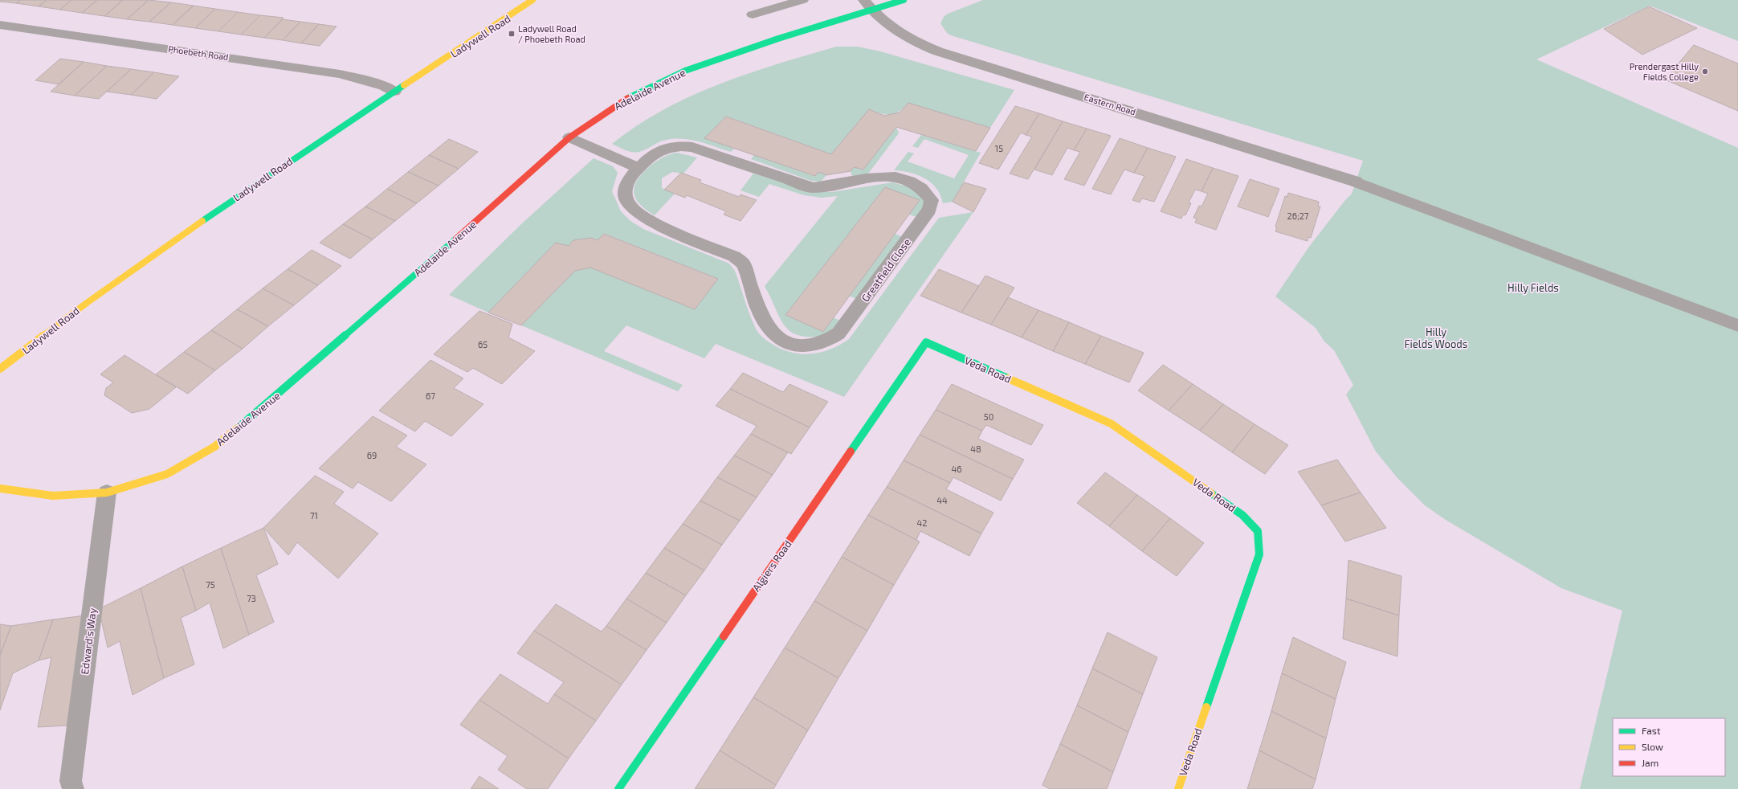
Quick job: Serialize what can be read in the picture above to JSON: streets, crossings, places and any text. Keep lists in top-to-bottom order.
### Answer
{
  "streets": {
    "street": [
      "Ladywell Road",
      "Phoebeth Road",
      "Adelaide Avenue",
      "Eastern Road",
      "Greatfield Close",
      "Veda Road",
      "Algiers Road",
      "Edward's Way"
    ]
  },
  "crossings": [
    ["Ladywell Road", "Phoebeth Road"],
    ["Adelaide Avenue", "Eastern Road"],
    ["Adelaide Avenue", "Edward's Way"],
    ["Veda Road", "Algiers Road"]
  ],
  "parks": ["Hilly Fields", "Hilly Fields Woods"],
  "places": {
    "transit": ["Ladywell Road / Phoebeth Road"],
    "other": ["Prendergast Hilly Fields College"]
  },
  "house_numbers": [
    "15",
    "26;27",
    "65",
    "67",
    "50",
    "48",
    "69",
    "46",
    "44",
    "71",
    "42",
    "75",
    "73"
  ],
  "legend": ["Fast", "Slow", "Jam"]
}
